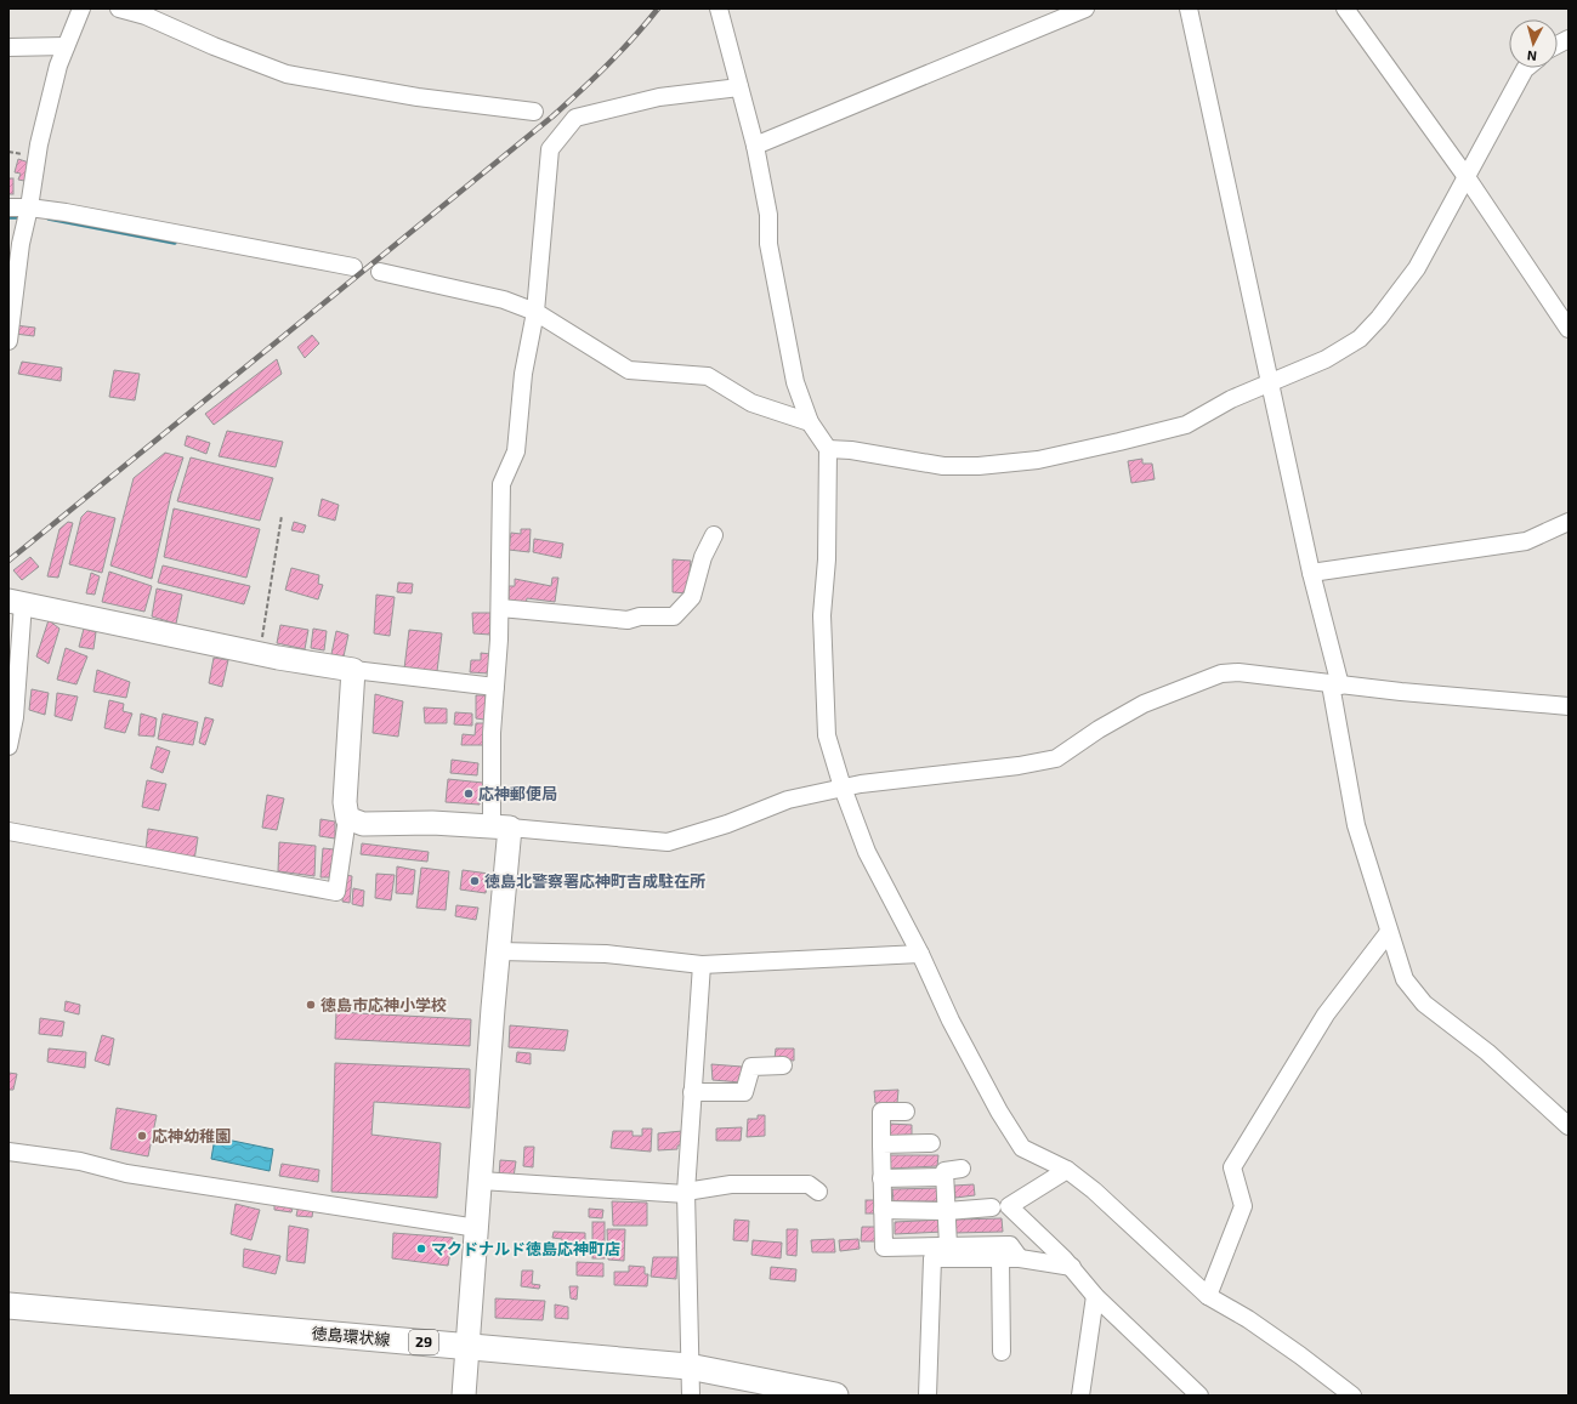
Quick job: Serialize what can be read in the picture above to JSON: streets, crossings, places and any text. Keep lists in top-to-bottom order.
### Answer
{
  "streets": {
    "main road": ["徳島環状線", "29"]
  },
  "places": [
    "応神郵便局",
    "徳島北警察署応神町吉成駐在所",
    "徳島市応神小学校",
    "応神幼稚園",
    "マクドナルド徳島応神町店"
  ],
  "north": "bottom"
}
